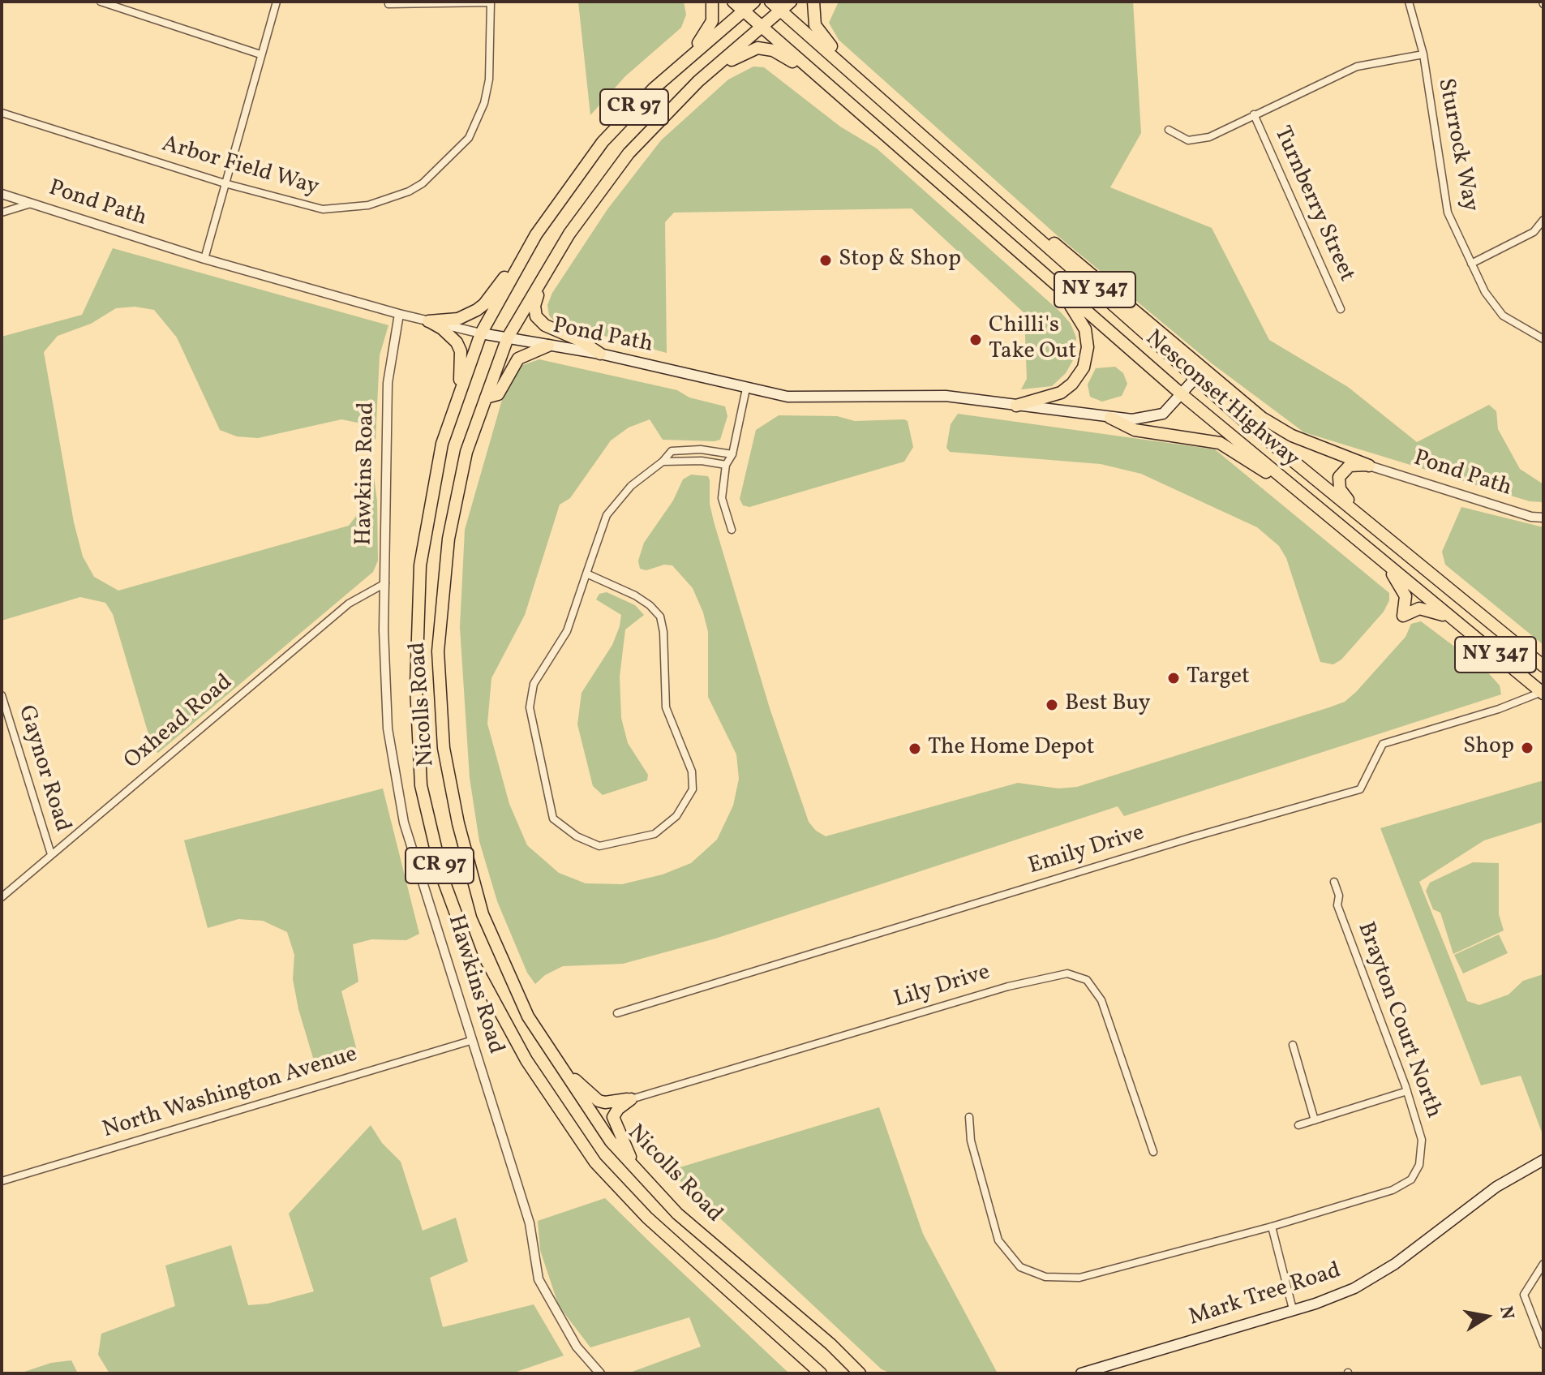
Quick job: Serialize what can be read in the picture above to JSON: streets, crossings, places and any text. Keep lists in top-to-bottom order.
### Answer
{
  "streets": {
    "highway": [
      "CR 97",
      "NY 347",
      "Nesconset Highway",
      "Nicolls Road"
    ],
    "main road": ["Pond Path", "Mark Tree Road"],
    "street": [
      "Sturrock Way",
      "Arbor Field Way",
      "Turnberry Street",
      "Hawkins Road",
      "Oxhead Road",
      "Gaynor Road",
      "Emily Drive",
      "Lily Drive",
      "Brayton Court North",
      "North Washington Avenue"
    ]
  },
  "crossings": [
    ["Pond Path", "Nesconset Highway"],
    ["Pond Path", "Hawkins Road"],
    ["Pond Path", "Nicolls Road"],
    ["Nesconset Highway", "Nicolls Road"],
    ["Nesconset Highway", "Emily Drive"],
    ["Hawkins Road", "Oxhead Road"],
    ["Hawkins Road", "North Washington Avenue"],
    ["Oxhead Road", "Gaynor Road"]
  ],
  "places": [
    "Stop & Shop",
    "Chilli's Take Out",
    "Target",
    "Best Buy",
    "Shop",
    "The Home Depot"
  ],
  "north": "right"
}
